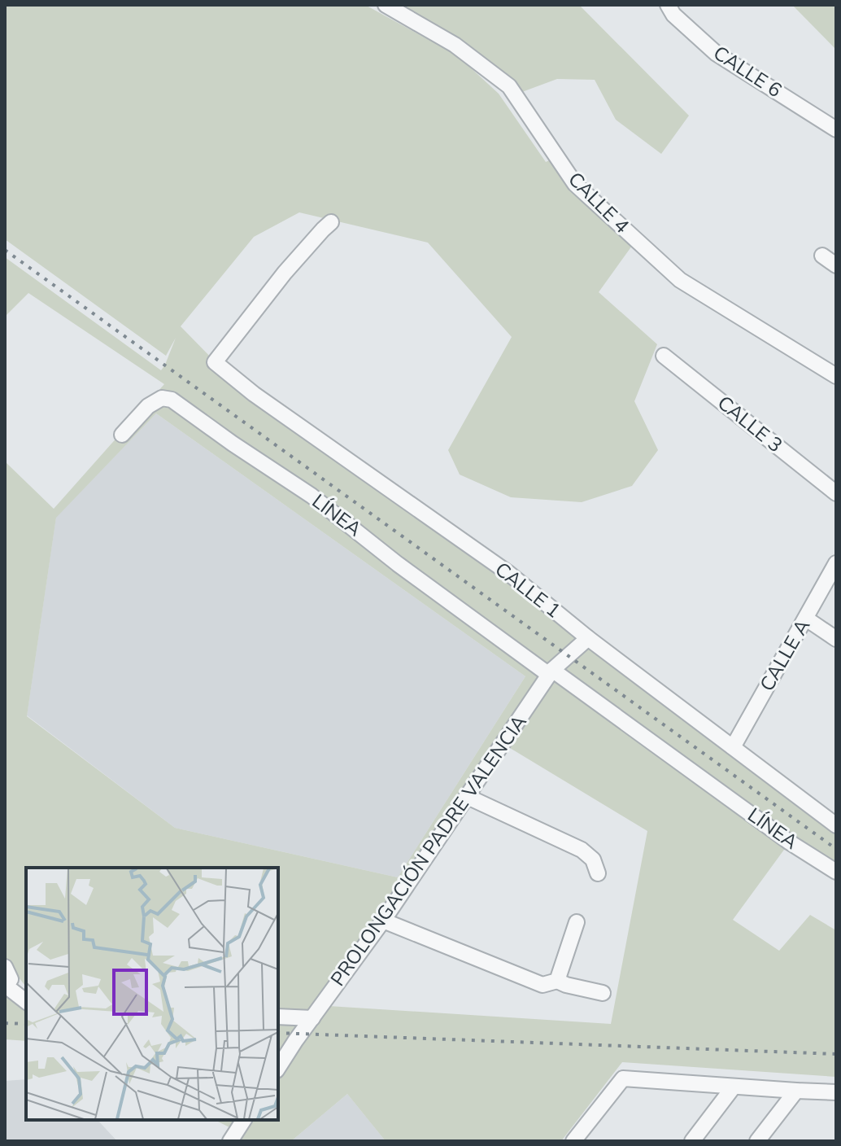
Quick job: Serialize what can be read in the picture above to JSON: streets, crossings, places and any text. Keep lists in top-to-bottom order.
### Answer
{
  "streets": {
    "street": [
      "CALLE 6",
      "CALLE 4",
      "CALLE 3",
      "LÍNEA",
      "CALLE 1",
      "CALLE A",
      "PROLONGACIÓN PADRE VALENCIA"
    ]
  },
  "crossings": [
    ["LÍNEA", "PROLONGACIÓN PADRE VALENCIA"],
    ["CALLE 1", "CALLE A"],
    ["CALLE 1", "PROLONGACIÓN PADRE VALENCIA"]
  ]
}
